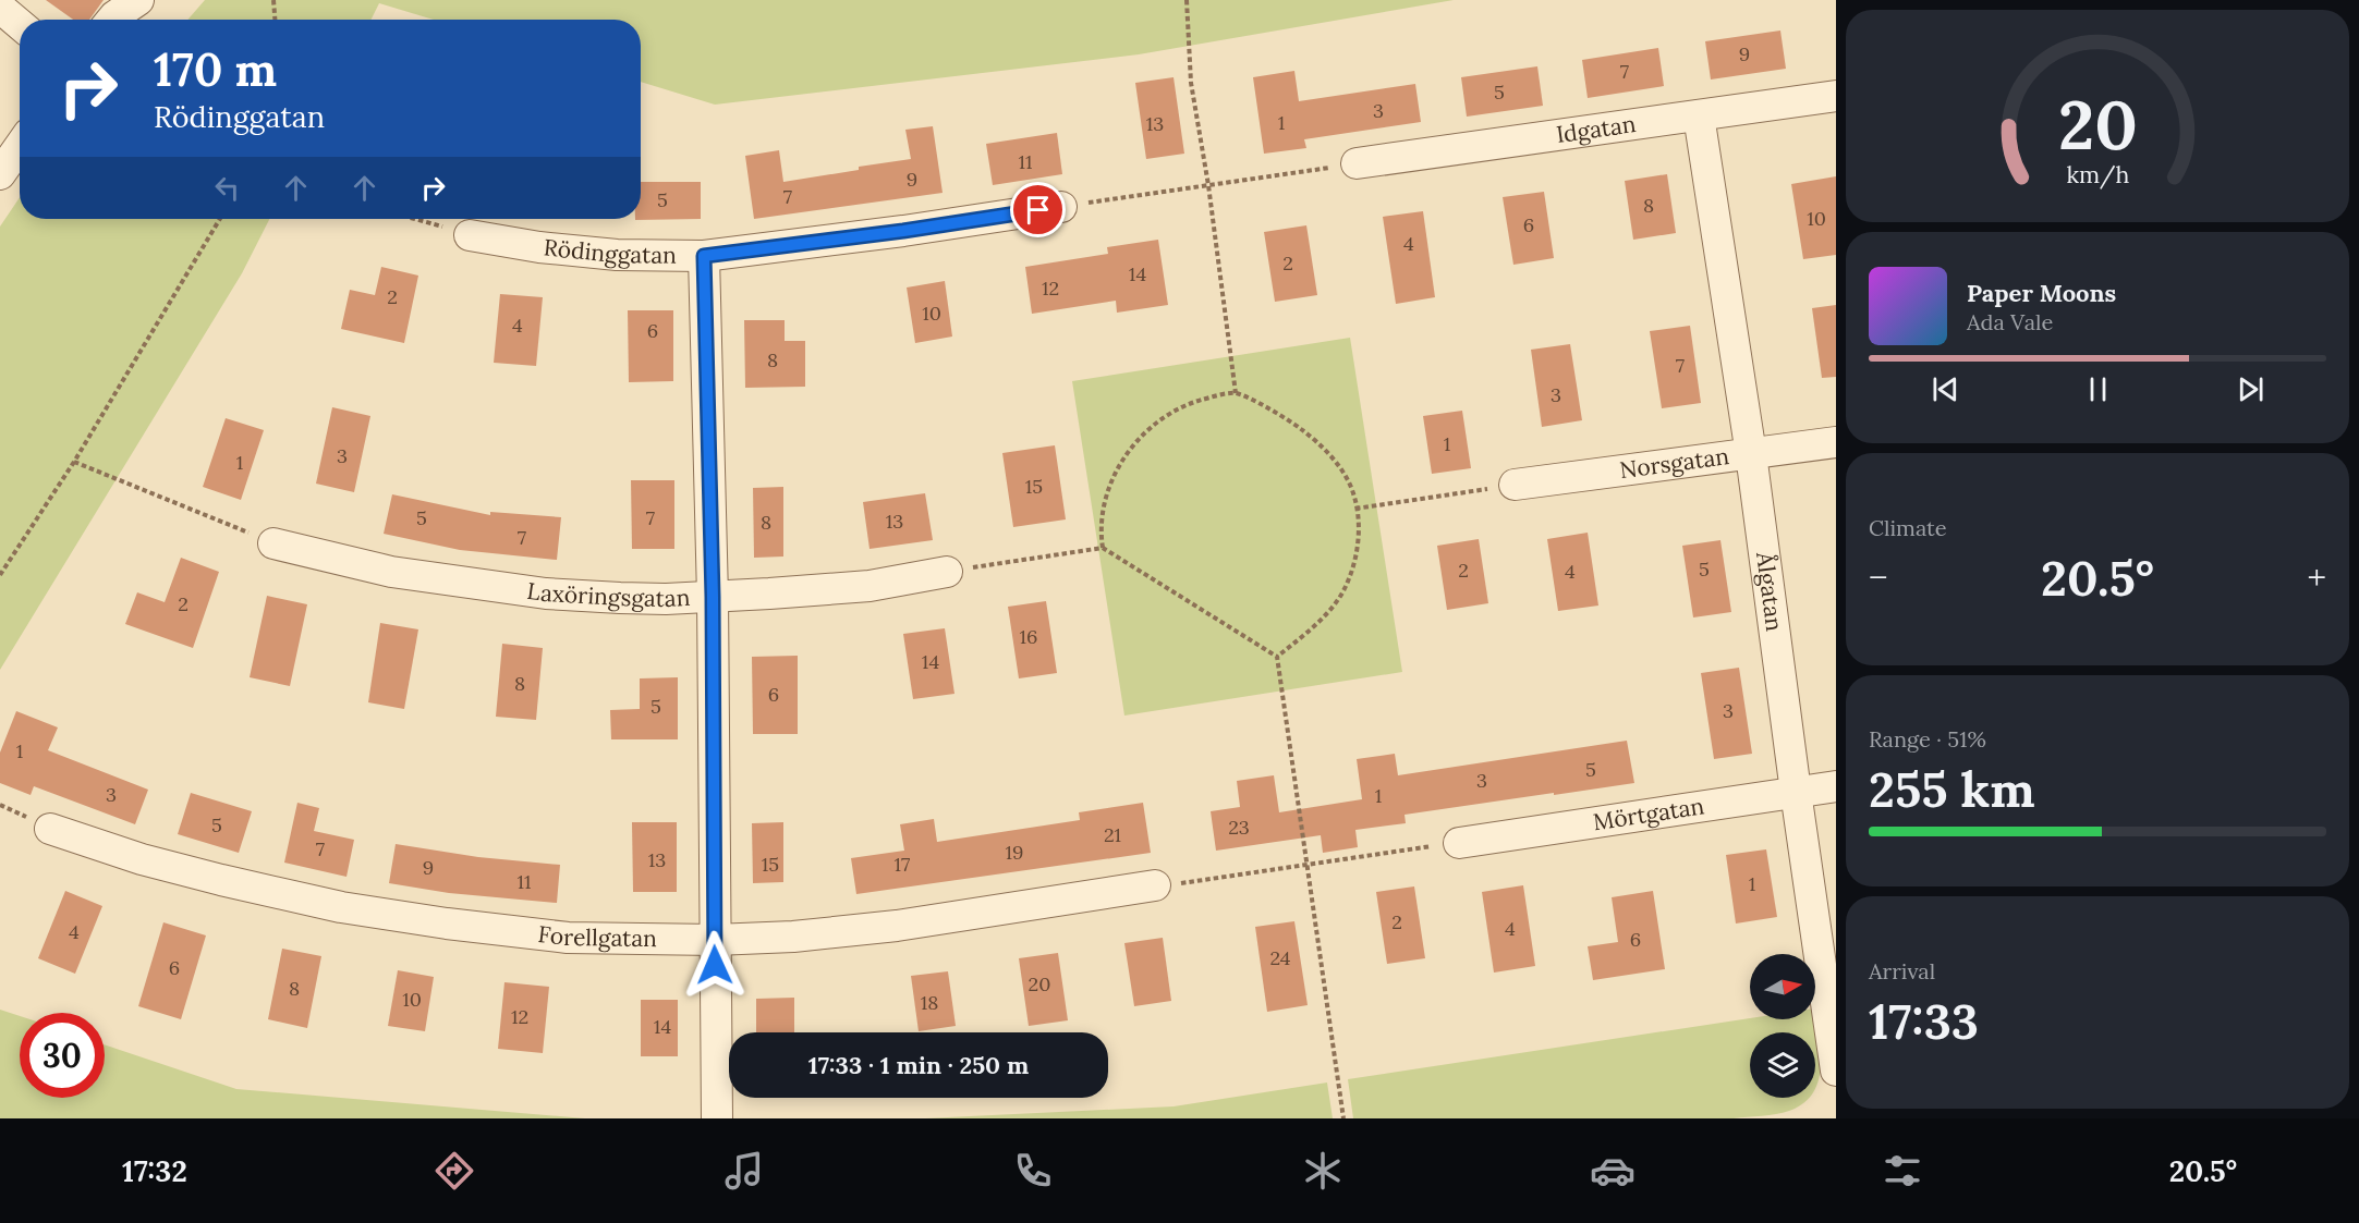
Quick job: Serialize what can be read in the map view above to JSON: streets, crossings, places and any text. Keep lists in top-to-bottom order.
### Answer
{
  "streets": {
    "street": [
      "Idgatan",
      "Rödinggatan",
      "Norsgatan",
      "Ålgatan",
      "Laxöringsgatan",
      "Mörtgatan",
      "Forellgatan"
    ]
  },
  "crossings": [
    ["Idgatan", "Ålgatan"],
    ["Norsgatan", "Ålgatan"],
    ["Ålgatan", "Mörtgatan"]
  ],
  "house_numbers": [
    "9",
    "7",
    "5",
    "3",
    "1",
    "13",
    "11",
    "9",
    "7",
    "5",
    "8",
    "10",
    "6",
    "4",
    "2",
    "14",
    "12",
    "2",
    "10",
    "4",
    "6",
    "8",
    "7",
    "3",
    "1",
    "3",
    "1",
    "15",
    "5",
    "7",
    "13",
    "8",
    "7",
    "5",
    "2",
    "4",
    "2",
    "16",
    "14",
    "8",
    "6",
    "5",
    "3",
    "1",
    "5",
    "3",
    "3",
    "1",
    "5",
    "23",
    "21",
    "7",
    "19",
    "13",
    "15",
    "17",
    "9",
    "11",
    "1",
    "2",
    "4",
    "4",
    "6",
    "24",
    "6",
    "20",
    "8",
    "10",
    "18",
    "12",
    "14"
  ],
  "north": "right",
  "page": {
    "turn": ["170 m", "Rödinggatan"],
    "song": ["Paper Moons", "Ada Vale"],
    "tile": [
      "Climate",
      ["Range · 51%", "255 km"],
      ["Arrival", "17:33"]
    ],
    "heat": ["−", "20.5°", "+"],
    "limit": "30",
    "trip": "17:33 · 1 min · 250 m",
    "tabs": ["17:32", "20.5°"],
    "gauge": ["20", "km/h"]
  }
}
